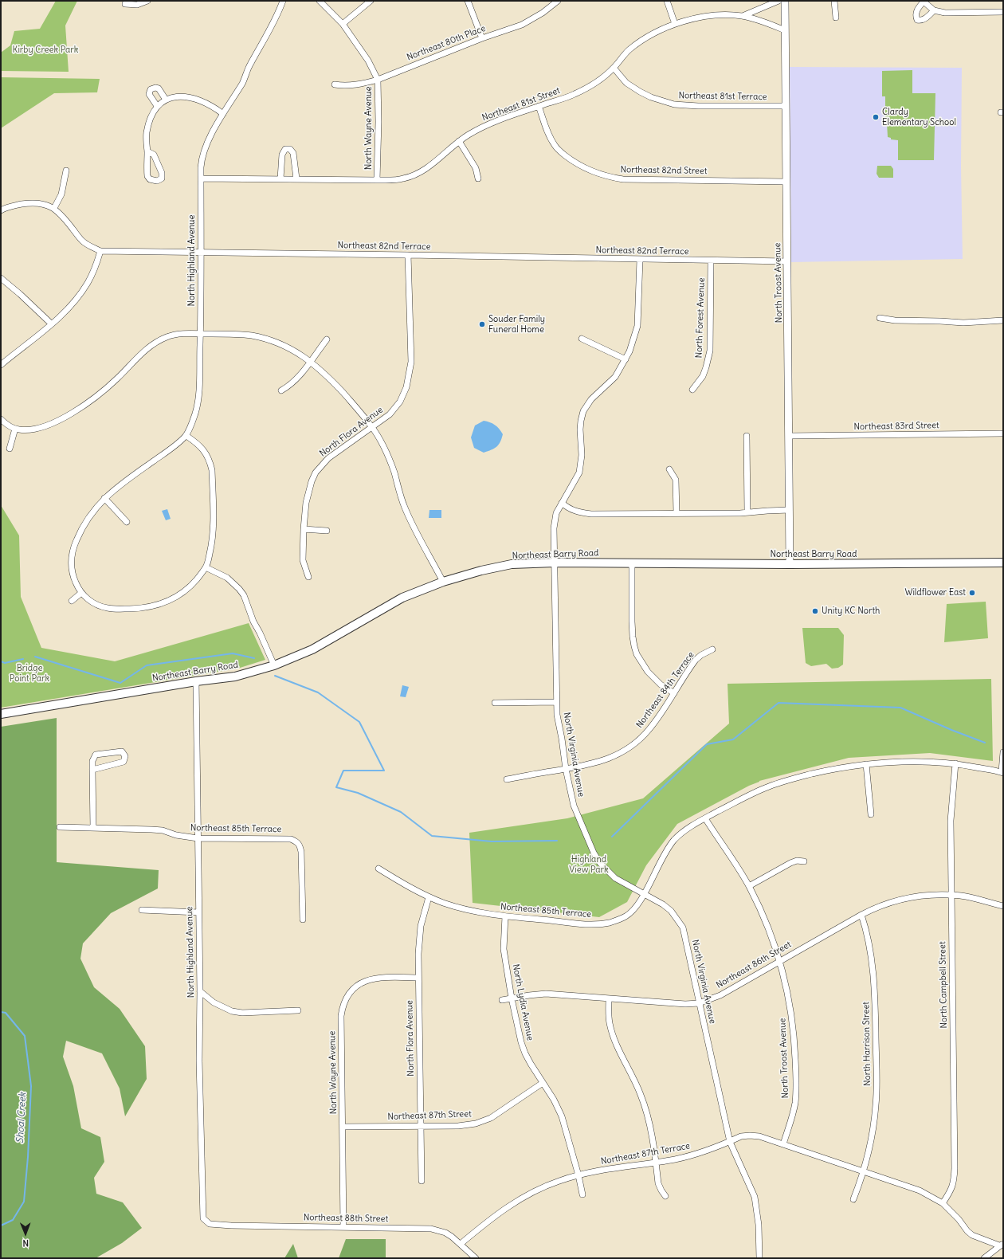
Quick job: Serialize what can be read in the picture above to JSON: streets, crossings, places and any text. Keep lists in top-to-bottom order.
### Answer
{
  "streets": {
    "main road": ["Northeast Barry Road"],
    "street": [
      "Northeast 80th Place",
      "Northeast 81st Terrace",
      "Northeast 81st Street",
      "North Wayne Avenue",
      "Northeast 82nd Street",
      "Northeast 82nd Terrace",
      "North Highland Avenue",
      "North Troost Avenue",
      "North Forest Avenue",
      "Northeast 83rd Street",
      "North Flora Avenue",
      "Northeast 84th Terrace",
      "North Virginia Avenue",
      "Northeast 85th Terrace",
      "Northeast 86th Street",
      "North Campbell Street",
      "North Lydia Avenue",
      "North Harrison Street",
      "Northeast 87th Street",
      "Northeast 87th Terrace",
      "Northeast 88th Street"
    ]
  },
  "crossings": [
    ["Northeast 80th Place", "North Wayne Avenue"],
    ["Northeast 81st Terrace", "Northeast 81st Street"],
    ["Northeast 81st Terrace", "North Troost Avenue"],
    ["Northeast 81st Street", "North Wayne Avenue"],
    ["Northeast 81st Street", "Northeast 82nd Street"],
    ["Northeast 81st Street", "North Highland Avenue"],
    ["Northeast 81st Street", "North Troost Avenue"],
    ["North Wayne Avenue", "North Flora Avenue"],
    ["North Wayne Avenue", "Northeast 87th Street"],
    ["North Wayne Avenue", "Northeast 88th Street"],
    ["Northeast 82nd Street", "North Troost Avenue"],
    ["Northeast 82nd Terrace", "North Highland Avenue"],
    ["Northeast 82nd Terrace", "North Troost Avenue"],
    ["Northeast 82nd Terrace", "North Forest Avenue"],
    ["Northeast 82nd Terrace", "North Flora Avenue"],
    ["Northeast 82nd Terrace", "North Virginia Avenue"],
    ["North Highland Avenue", "Northeast Barry Road"],
    ["North Highland Avenue", "Northeast 85th Terrace"],
    ["North Highland Avenue", "Northeast 88th Street"],
    ["North Troost Avenue", "Northeast 83rd Street"],
    ["North Troost Avenue", "Northeast Barry Road"],
    ["North Troost Avenue", "Northeast 85th Terrace"],
    ["North Troost Avenue", "Northeast 86th Street"],
    ["North Troost Avenue", "Northeast 87th Terrace"],
    ["North Flora Avenue", "Northeast 85th Terrace"],
    ["North Flora Avenue", "Northeast 87th Street"],
    ["Northeast Barry Road", "North Virginia Avenue"],
    ["Northeast 84th Terrace", "North Virginia Avenue"],
    ["North Virginia Avenue", "Northeast 85th Terrace"],
    ["North Virginia Avenue", "Northeast 86th Street"],
    ["North Virginia Avenue", "Northeast 87th Terrace"],
    ["Northeast 85th Terrace", "North Campbell Street"],
    ["Northeast 85th Terrace", "North Lydia Avenue"],
    ["Northeast 86th Street", "North Campbell Street"],
    ["Northeast 86th Street", "North Lydia Avenue"],
    ["Northeast 86th Street", "North Harrison Street"],
    ["North Campbell Street", "Northeast 87th Terrace"],
    ["North Lydia Avenue", "Northeast 87th Street"],
    ["North Lydia Avenue", "Northeast 87th Terrace"],
    ["North Harrison Street", "Northeast 87th Terrace"],
    ["Northeast 87th Terrace", "Northeast 88th Street"]
  ],
  "water": ["Shoal Creek"],
  "parks": ["Kirby Creek Park", "Bridge Point Park", "Highland View Park"],
  "places": [
    "Clardy Elementary School",
    "Souder Family Funeral Home",
    "Wildflower East",
    "Unity KC North"
  ],
  "north": "bottom"
}
